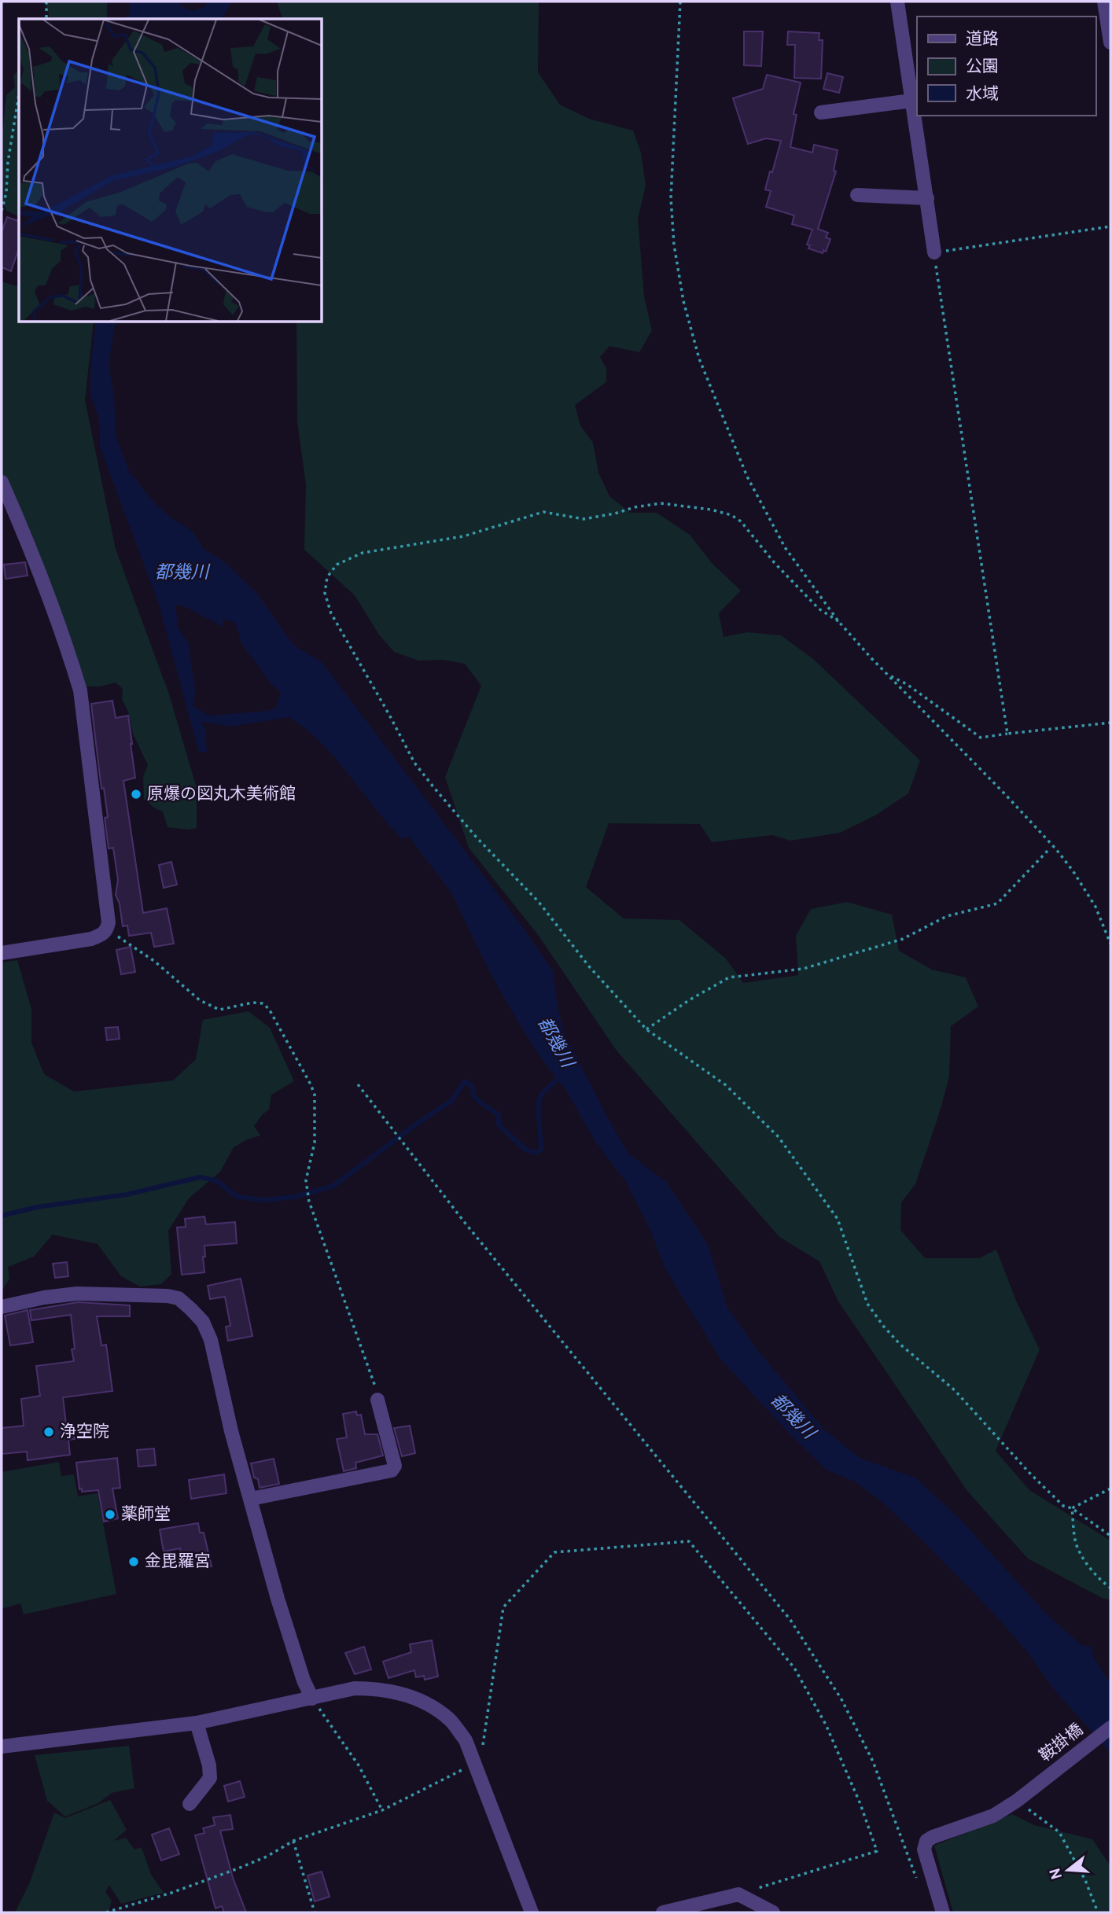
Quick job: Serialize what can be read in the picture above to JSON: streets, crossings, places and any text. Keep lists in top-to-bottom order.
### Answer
{
  "streets": {
    "street": ["鞍掛橋"]
  },
  "water": ["都幾川"],
  "places": [
    "原爆の図丸木美術館",
    "浄空院",
    "薬師堂",
    "金毘羅宮"
  ],
  "legend": ["道路", "公園", "水域"],
  "north": "left"
}
